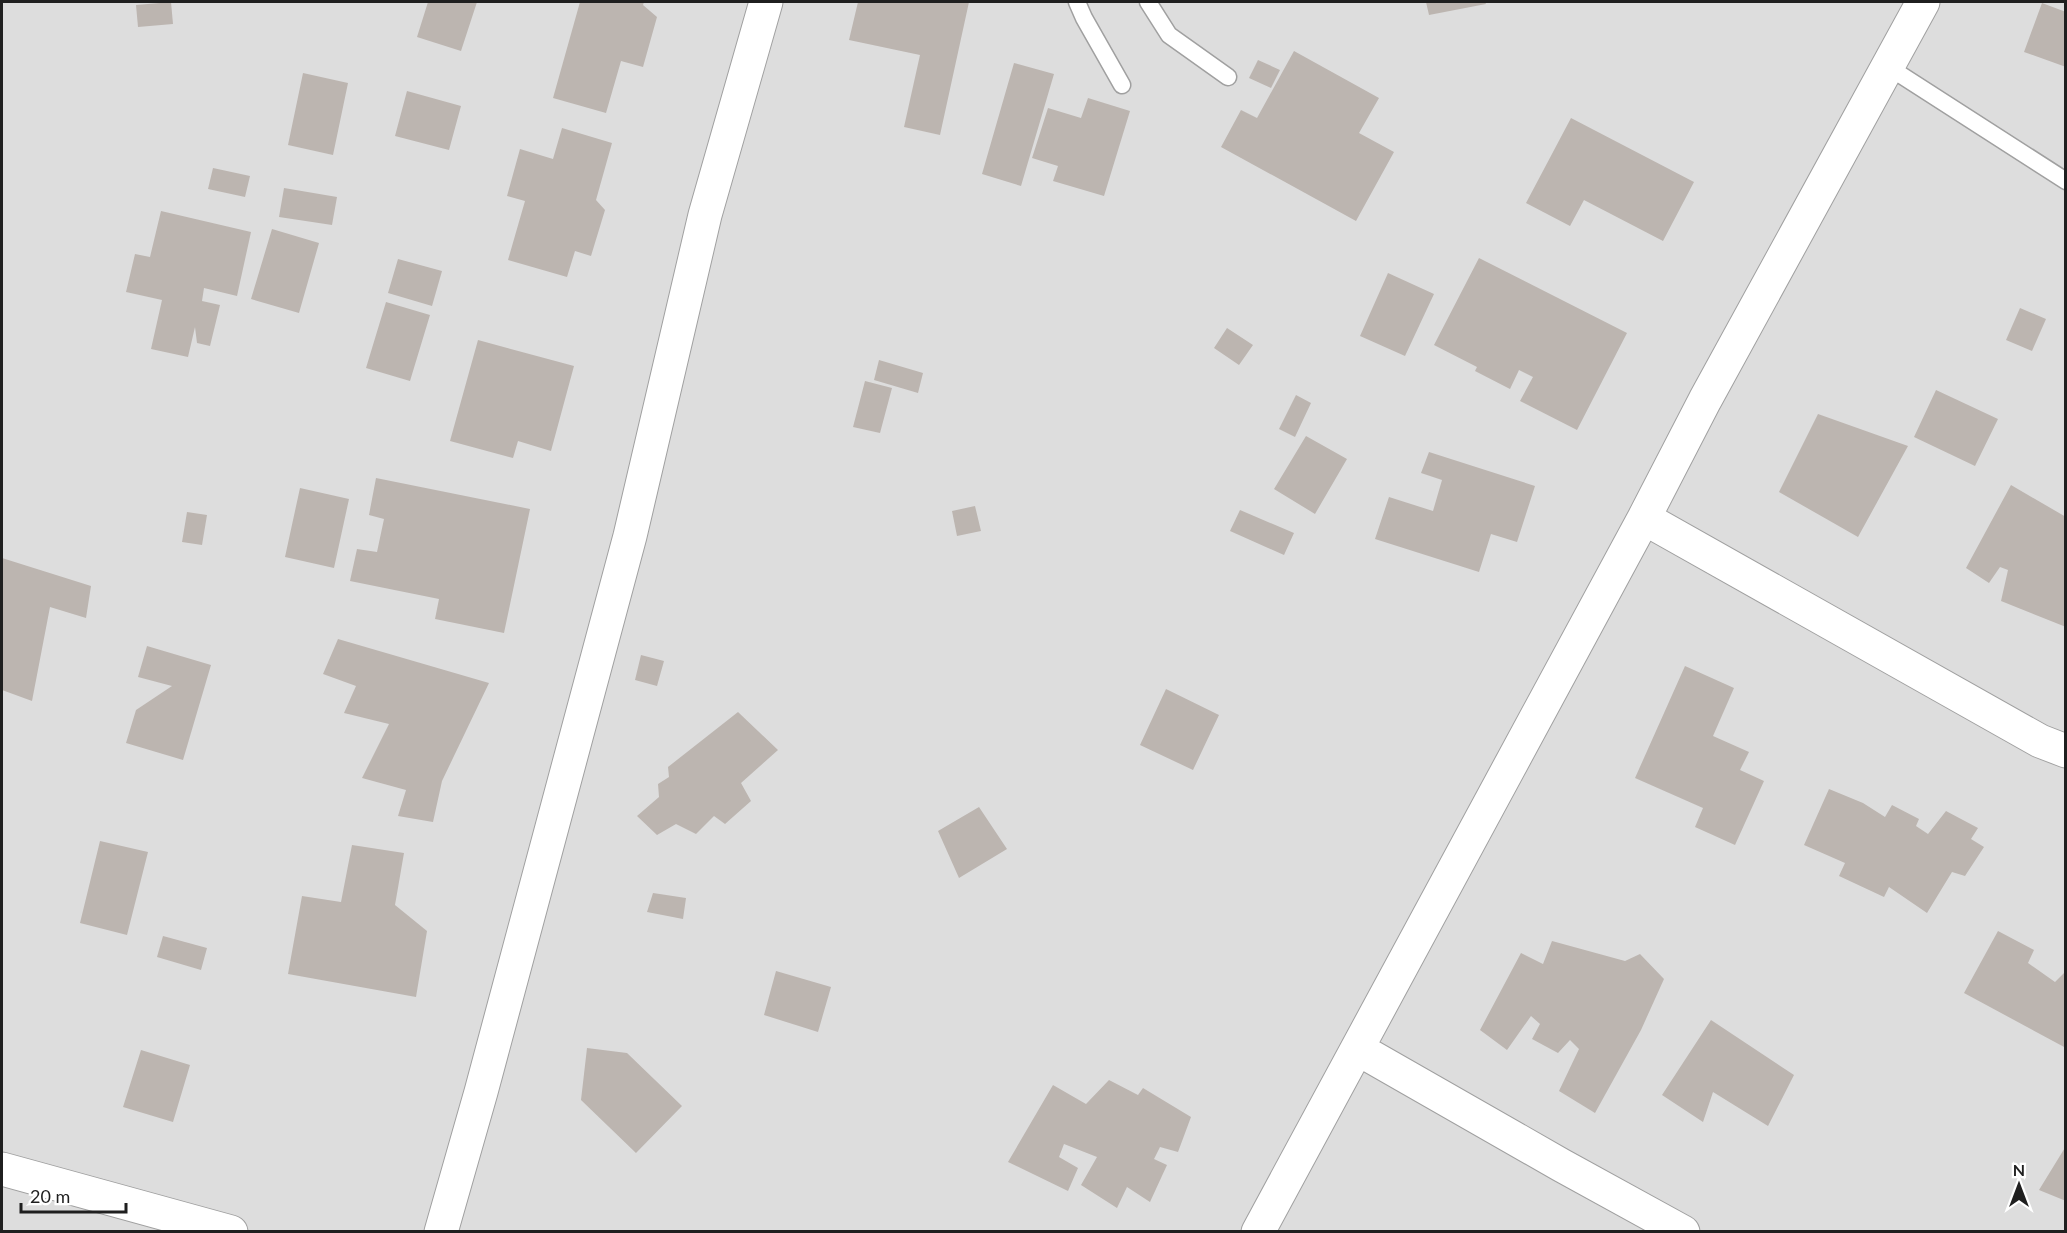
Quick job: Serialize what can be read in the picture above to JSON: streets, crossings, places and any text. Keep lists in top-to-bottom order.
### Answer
{
  "scale_bar": "20 m",
  "north": "top"
}
